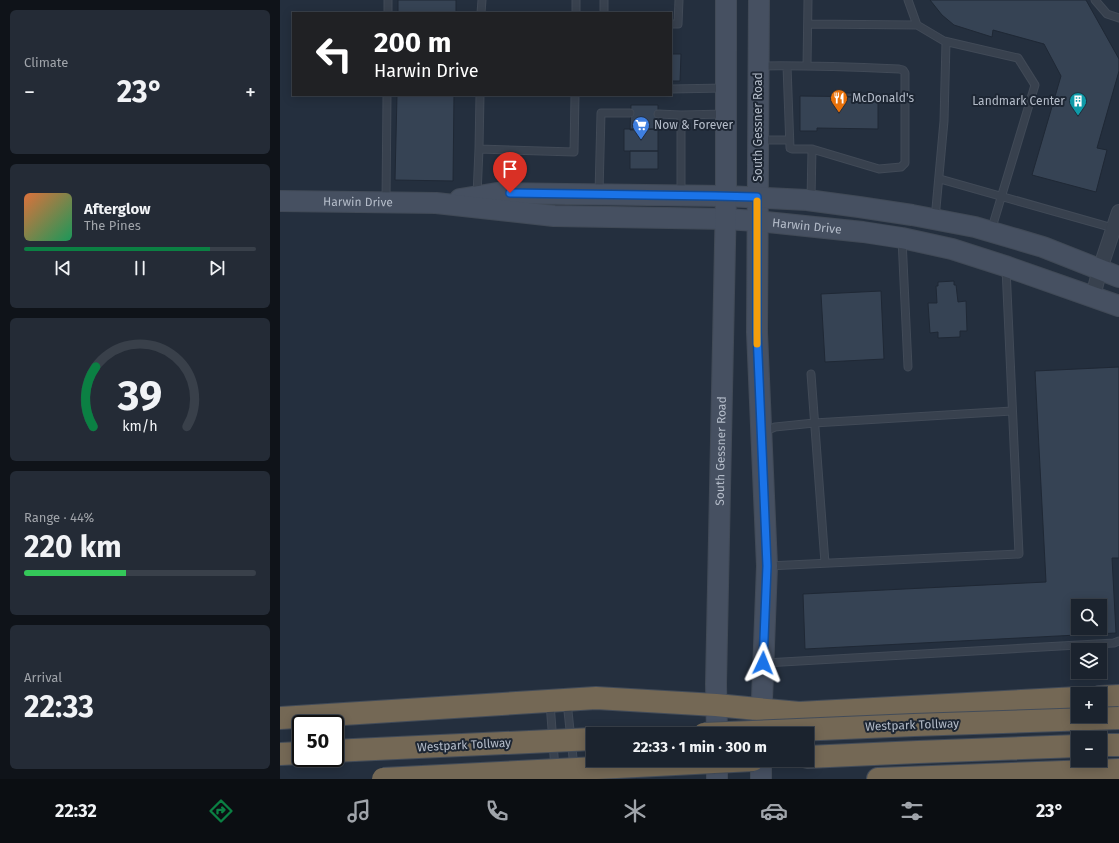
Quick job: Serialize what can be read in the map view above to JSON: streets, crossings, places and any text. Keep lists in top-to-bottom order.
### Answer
{
  "streets": {
    "highway": ["Westpark Tollway"],
    "main road": ["South Gessner Road", "Harwin Drive"]
  },
  "crossings": [
    ["South Gessner Road", "Harwin Drive"]
  ],
  "places": {
    "restaurant": ["McDonald's"],
    "building": ["Landmark Center"],
    "supermarket": ["Now & Forever"]
  },
  "page": {
    "tile": [
      "Climate",
      ["Range · 44%", "220 km"],
      ["Arrival", "22:33"]
    ],
    "turn": ["200 m", "Harwin Drive"],
    "heat": ["−", "23°", "+"],
    "song": ["Afterglow", "The Pines"],
    "map_buttons": ["+", "−"],
    "limit": "50",
    "trip": "22:33 · 1 min · 300 m",
    "tabs": ["22:32", "23°"],
    "gauge": ["39", "km/h"]
  }
}
